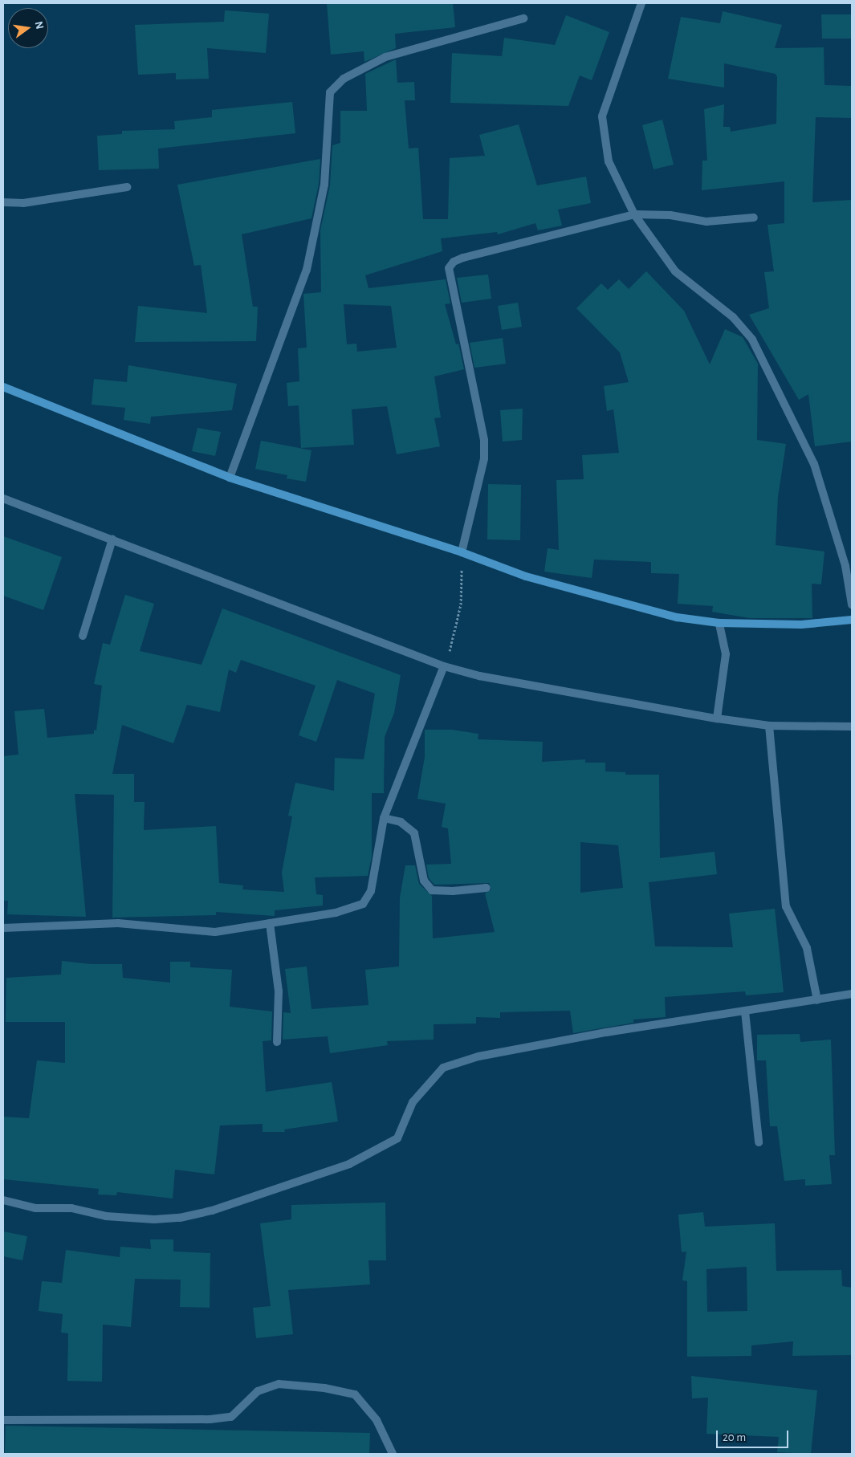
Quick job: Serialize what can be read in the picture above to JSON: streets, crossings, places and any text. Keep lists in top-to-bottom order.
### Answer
{
  "scale_bar": "20 m",
  "north": "right"
}
